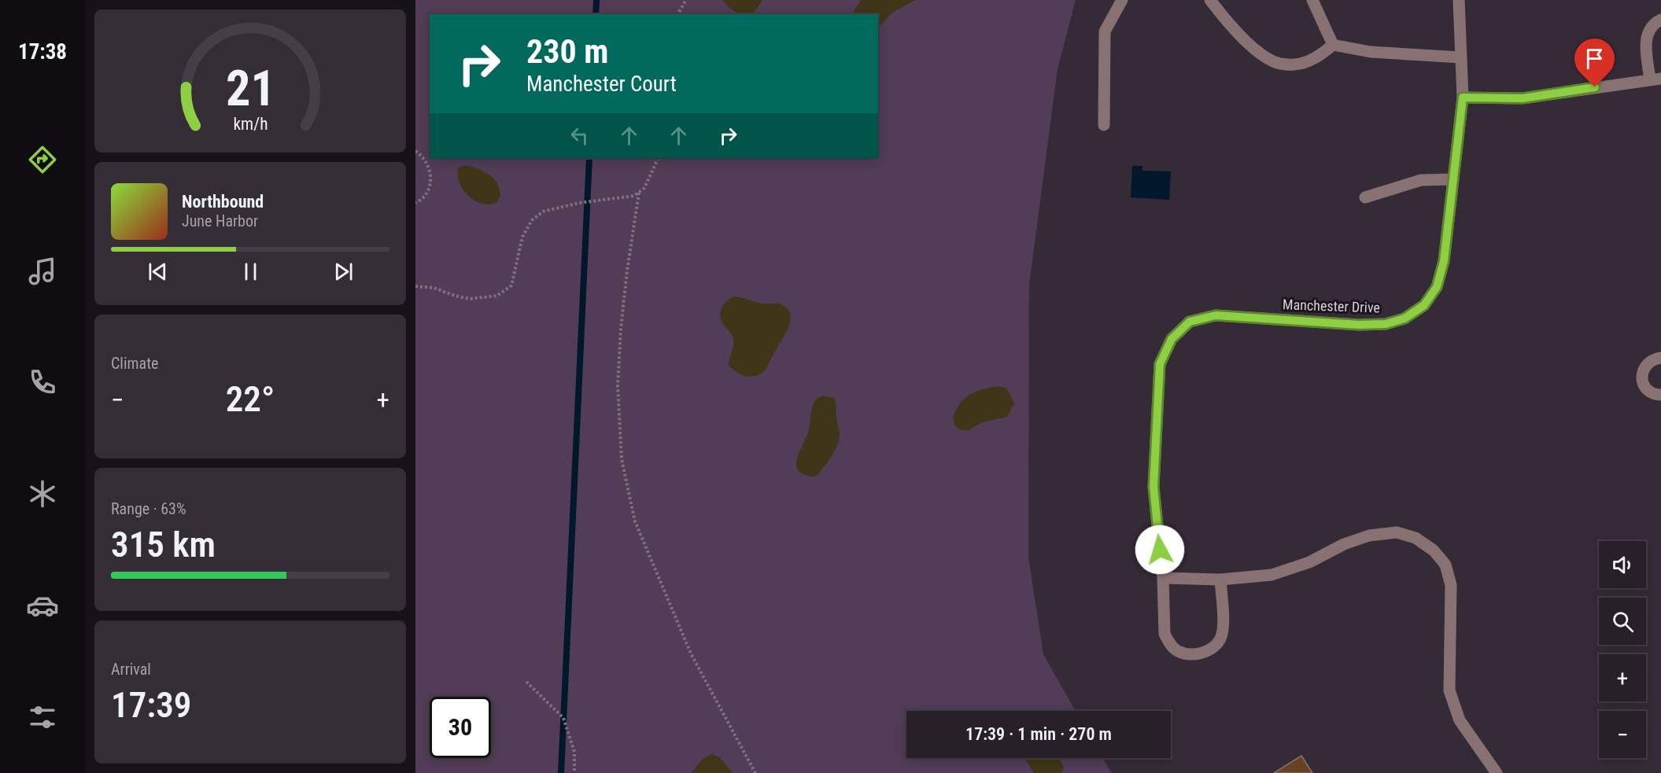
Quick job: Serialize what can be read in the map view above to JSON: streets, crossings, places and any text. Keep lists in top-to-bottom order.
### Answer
{
  "streets": {
    "street": ["Manchester Drive"]
  },
  "page": {
    "tabs": "17:38",
    "turn": ["230 m", "Manchester Court"],
    "song": ["Northbound", "June Harbor"],
    "tile": [
      "Climate",
      ["Range · 63%", "315 km"],
      ["Arrival", "17:39"]
    ],
    "heat": ["−", "22°", "+"],
    "map_buttons": ["+", "−"],
    "limit": "30",
    "trip": "17:39 · 1 min · 270 m",
    "gauge": ["21", "km/h"]
  }
}
